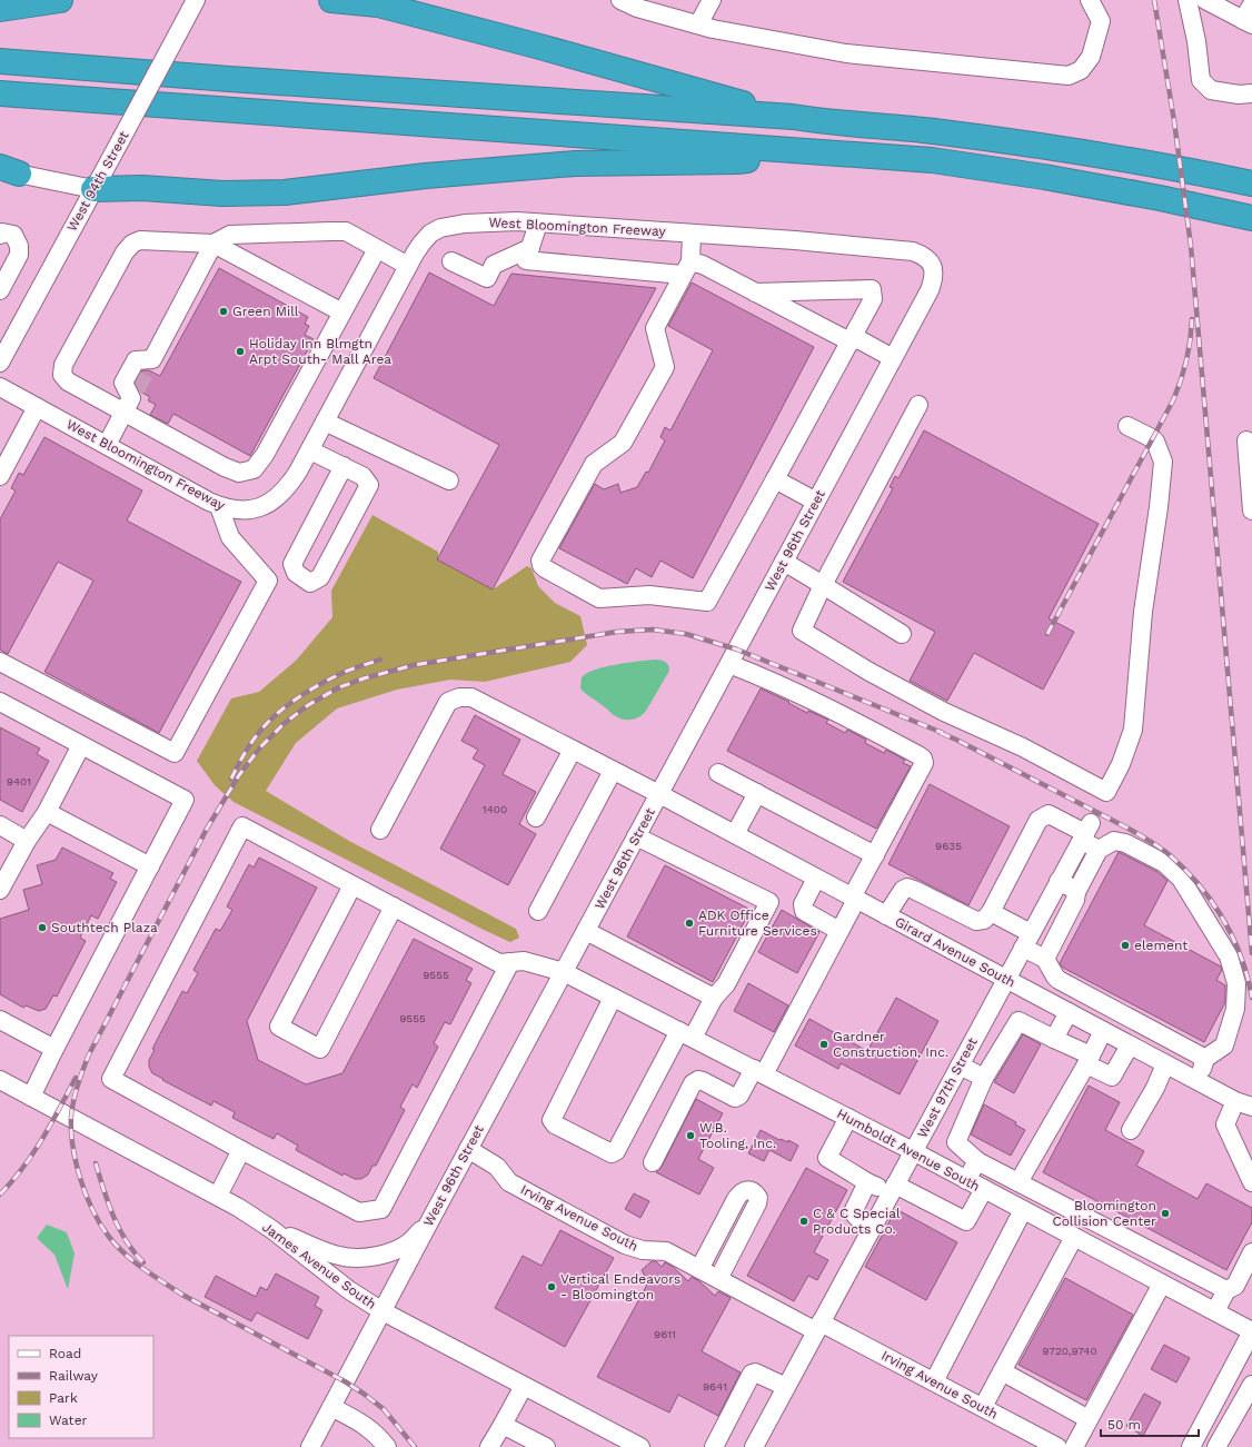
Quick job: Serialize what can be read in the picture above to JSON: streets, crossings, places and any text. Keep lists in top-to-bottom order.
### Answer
{
  "streets": {
    "street": [
      "West 94th Street",
      "West Bloomington Freeway",
      "West 96th Street",
      "Girard Avenue South",
      "West 97th Street",
      "Humboldt Avenue South",
      "Irving Avenue South",
      "James Avenue South"
    ]
  },
  "crossings": [
    ["West Bloomington Freeway", "West 96th Street"],
    ["West 96th Street", "Girard Avenue South"],
    ["West 96th Street", "Humboldt Avenue South"],
    ["West 96th Street", "Irving Avenue South"],
    ["West 96th Street", "James Avenue South"],
    ["Girard Avenue South", "West 97th Street"],
    ["West 97th Street", "Humboldt Avenue South"],
    ["West 97th Street", "Irving Avenue South"]
  ],
  "places": [
    "Green Mill",
    "Holiday Inn Blmgtn Arpt South- Mall Area",
    "ADK Office Furniture Services",
    "Southtech Plaza",
    "element",
    "Gardner Construction, Inc.",
    "W.B. Tooling, Inc.",
    "Bloomington Collision Center",
    "C & C Special Products Co.",
    "Vertical Endeavors - Bloomington"
  ],
  "house_numbers": [
    "9401",
    "1400",
    "9635",
    "9555",
    "9555",
    "9611",
    "9720,9740",
    "9641"
  ],
  "legend": [
    "Road",
    "Railway",
    "Park",
    "Water"
  ],
  "scale_bar": "50 m"
}
